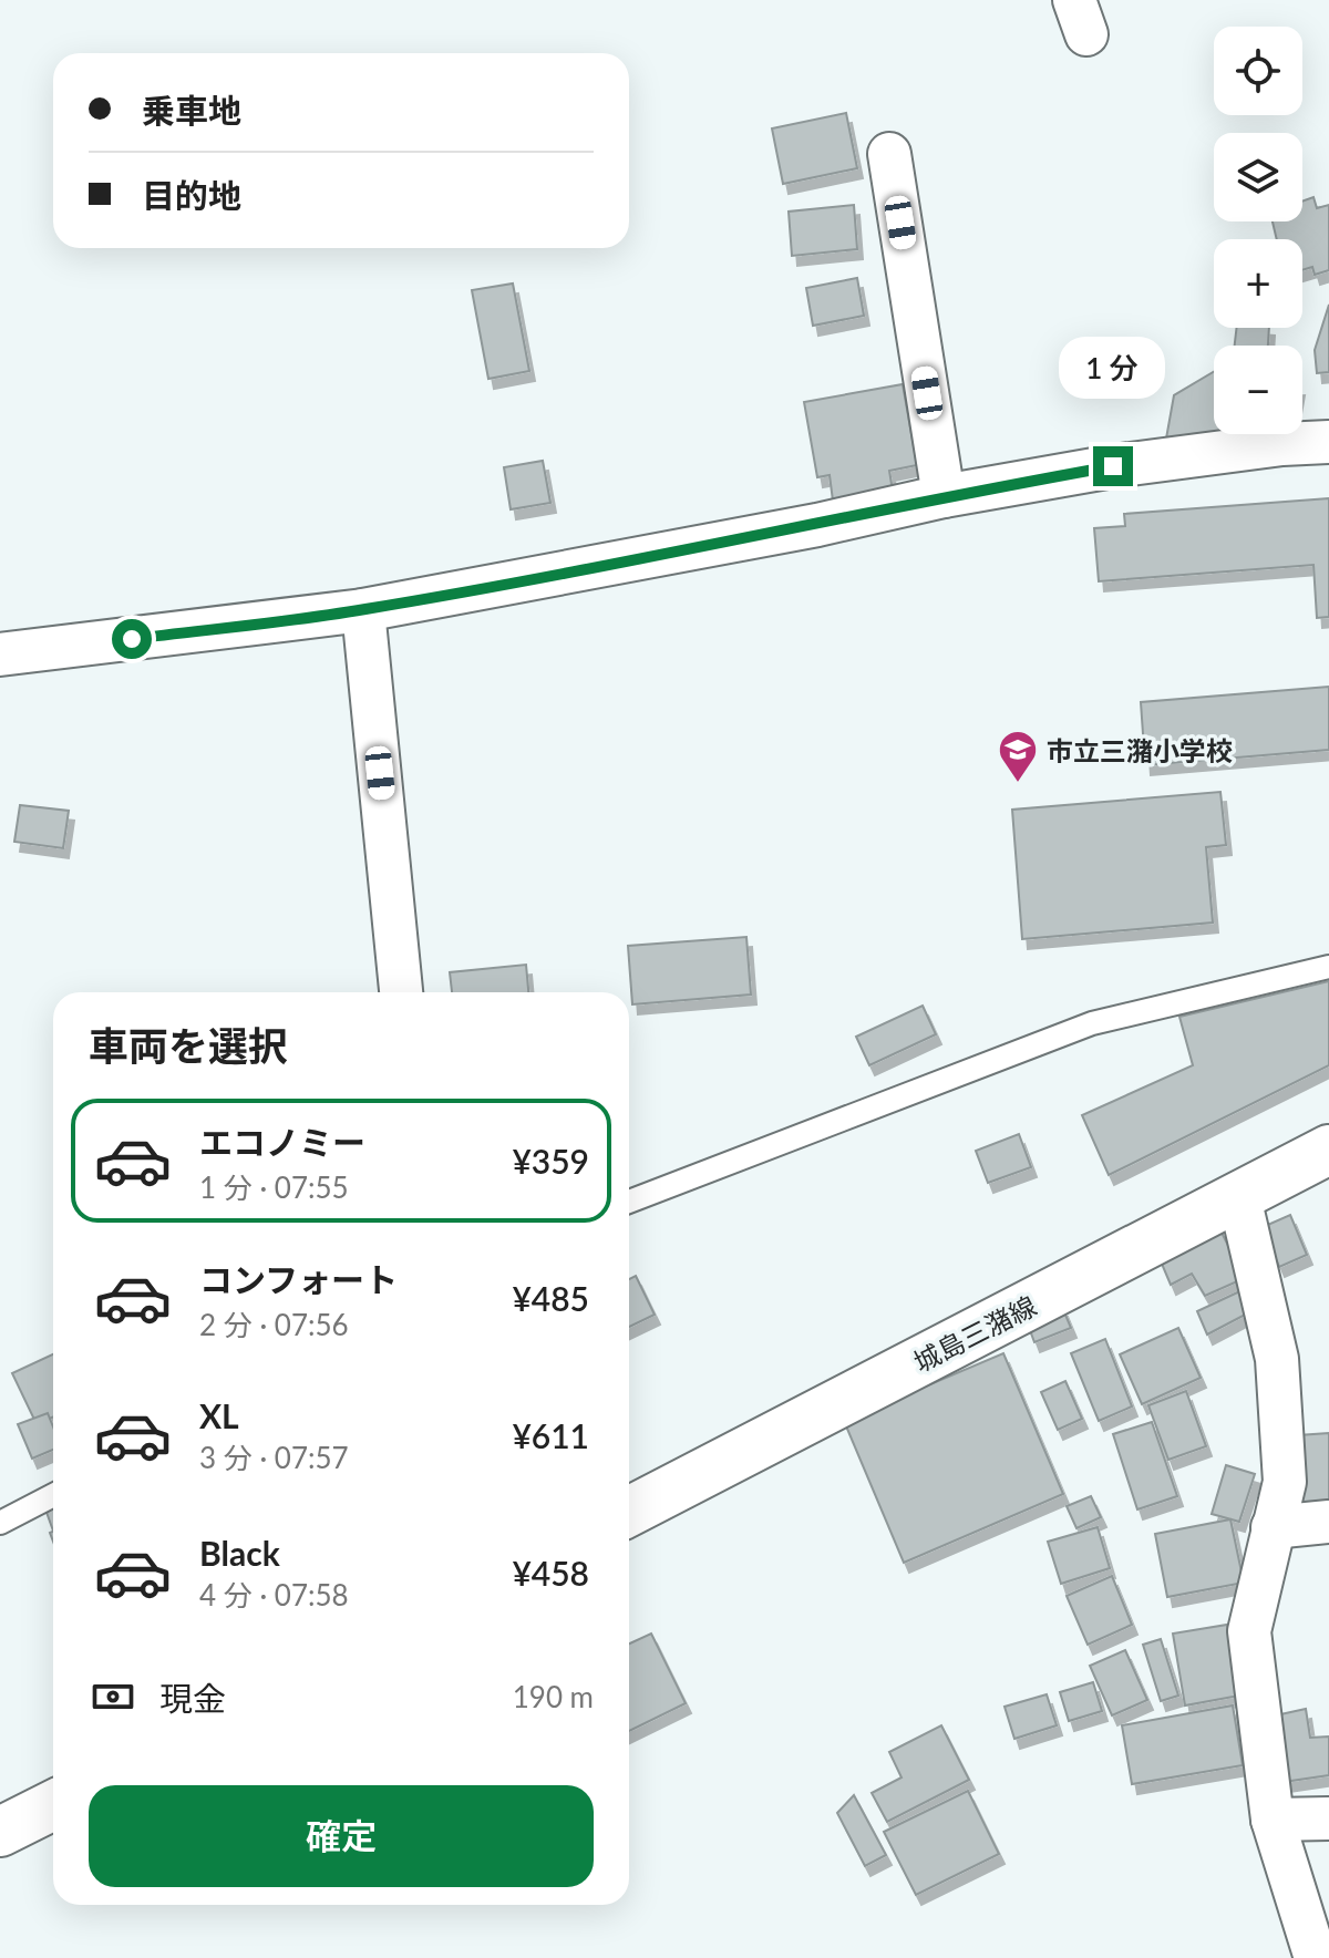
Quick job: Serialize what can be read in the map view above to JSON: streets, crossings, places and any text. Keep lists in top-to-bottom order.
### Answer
{
  "streets": {
    "main road": ["城島三潴線"]
  },
  "places": {
    "school or university": ["市立三潴小学校"]
  },
  "page": {
    "map_buttons": ["+", "−"],
    "banner": ["乗車地", "目的地"],
    "bubble": "1 分",
    "heading": "車両を選択",
    "list": [
      {
        "name": "エコノミー",
        "note": "1 分 · 07:55",
        "value": "¥359"
      },
      {
        "name": "コンフォート",
        "note": "2 分 · 07:56",
        "value": "¥485"
      },
      {
        "name": "XL",
        "note": "3 分 · 07:57",
        "value": "¥611"
      },
      {
        "name": "Black",
        "note": "4 分 · 07:58",
        "value": "¥458"
      }
    ],
    "pay": ["現金", "190 m"],
    "buttons": "確定"
  }
}
